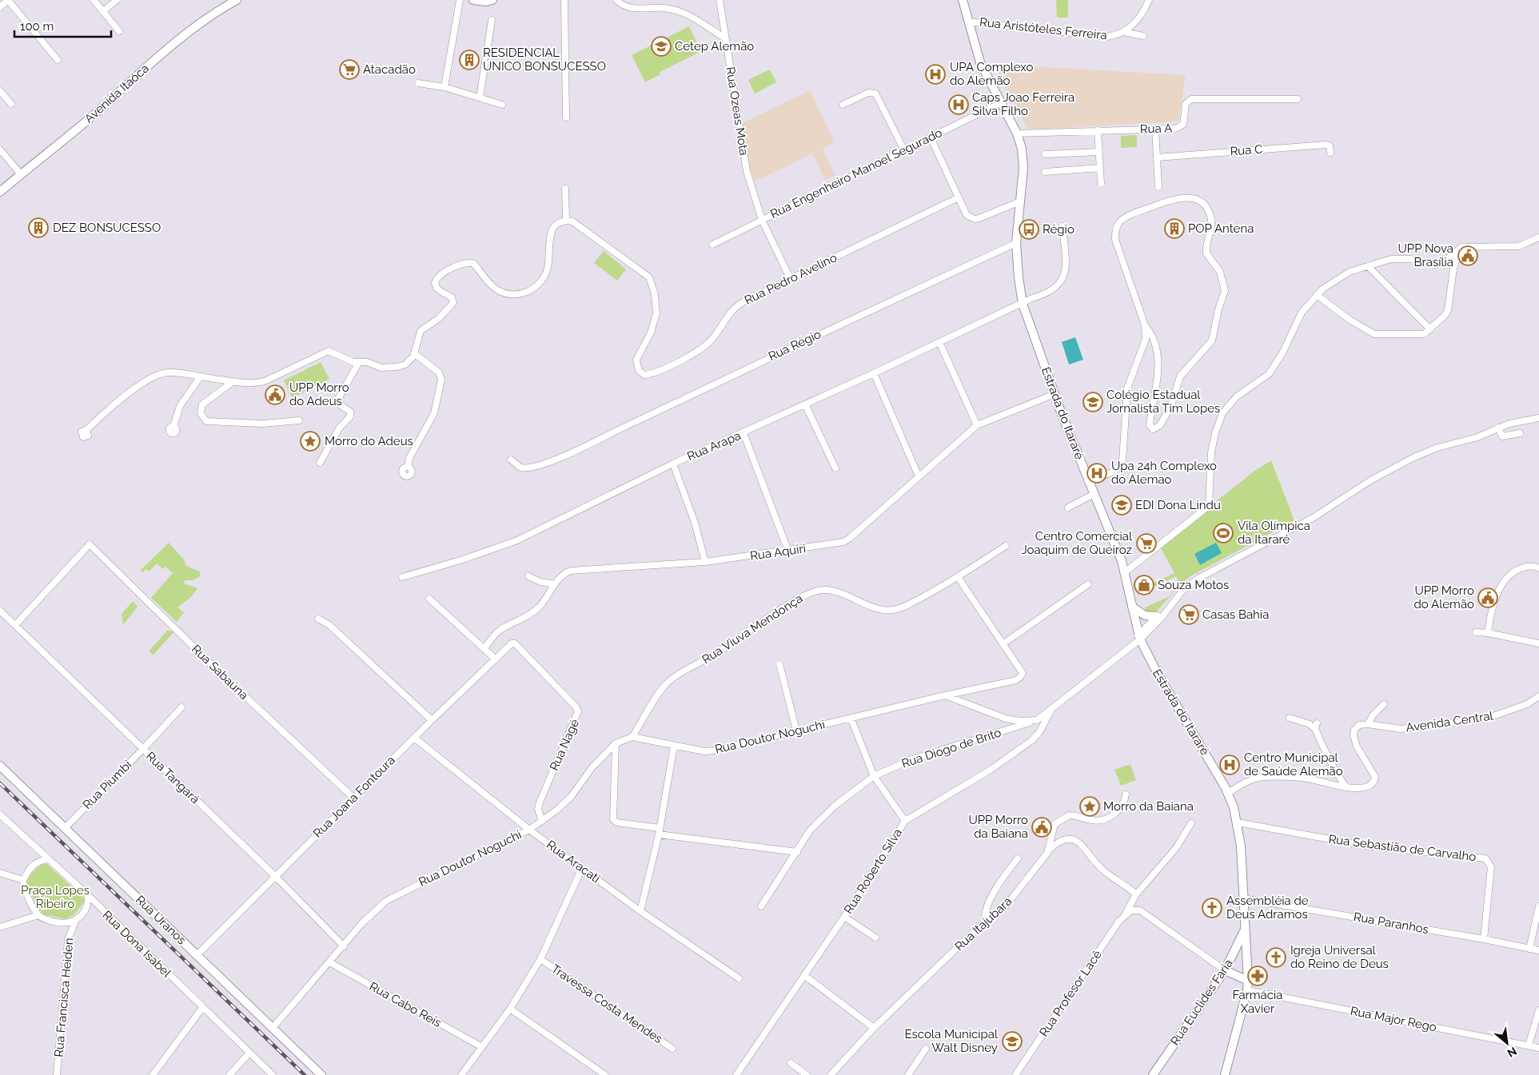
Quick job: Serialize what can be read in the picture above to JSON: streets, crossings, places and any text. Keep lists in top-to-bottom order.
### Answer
{
  "streets": {
    "main road": [
      "Avenida Itaóca",
      "Estrada do Itararé",
      "Rua Uranos",
      "Rua Euclides Faria"
    ],
    "street": [
      "Rua Aristóteles Ferreira",
      "Rua Ozeas Mota",
      "Rua A",
      "Rua C",
      "Rua Engenheiro Manoel Segurado",
      "Rua Pedro Avelino",
      "Rua Régio",
      "Rua Arapa",
      "Rua Aquiri",
      "Rua Viuva Mendonça",
      "Rua Sabaúna",
      "Avenida Central",
      "Rua Doutor Noguchi",
      "Rua Nagé",
      "Rua Diogo de Brito",
      "Rua Tangará",
      "Rua Piumbi",
      "Rua Joana Fontoura",
      "Rua Sebastião de Carvalho",
      "Rua Aracati",
      "Rua Roberto Silva",
      "Rua Paranhos",
      "Rua Itajubara",
      "Rua Dona Isabel",
      "Rua Profesor Lacê",
      "Rua Francisca Heiden",
      "Travessa Costa Mendes",
      "Rua Cabo Reis",
      "Rua Major Rego"
    ]
  },
  "crossings": [
    ["Rua Aristóteles Ferreira", "Estrada do Itararé"],
    ["Rua Ozeas Mota", "Rua Engenheiro Manoel Segurado"],
    ["Rua Ozeas Mota", "Rua Pedro Avelino"],
    ["Rua A", "Estrada do Itararé"],
    ["Rua Engenheiro Manoel Segurado", "Estrada do Itararé"],
    ["Rua Régio", "Estrada do Itararé"],
    ["Estrada do Itararé", "Rua Arapa"],
    ["Estrada do Itararé", "Rua Aquiri"],
    ["Estrada do Itararé", "Rua Sebastião de Carvalho"],
    ["Estrada do Itararé", "Rua Paranhos"],
    ["Estrada do Itararé", "Rua Euclides Faria"],
    ["Estrada do Itararé", "Rua Major Rego"],
    ["Rua Viuva Mendonça", "Rua Doutor Noguchi"],
    ["Rua Sabaúna", "Rua Tangará"],
    ["Rua Sabaúna", "Rua Joana Fontoura"],
    ["Rua Doutor Noguchi", "Rua Nagé"],
    ["Rua Doutor Noguchi", "Rua Tangará"],
    ["Rua Doutor Noguchi", "Rua Aracati"],
    ["Rua Doutor Noguchi", "Rua Uranos"],
    ["Rua Doutor Noguchi", "Rua Cabo Reis"],
    ["Rua Nagé", "Rua Joana Fontoura"],
    ["Rua Tangará", "Rua Piumbi"],
    ["Rua Tangará", "Rua Joana Fontoura"],
    ["Rua Piumbi", "Rua Uranos"],
    ["Rua Joana Fontoura", "Rua Aracati"],
    ["Rua Joana Fontoura", "Rua Uranos"],
    ["Rua Sebastião de Carvalho", "Rua Paranhos"],
    ["Rua Dona Isabel", "Rua Francisca Heiden"]
  ],
  "parks": ["Praça Lopes Ribeiro"],
  "places": {
    "school or university": [
      "Cetep Alemão",
      "Colégio Estadual Jornalista Tim Lopes",
      "EDI Dona Lindu",
      "Escola Municipal Walt Disney"
    ],
    "building": ["RESIDENCIAL ÚNICO BONSUCESSO", "DEZ BONSUCESSO", "POP Antena"],
    "supermarket": ["Atacadão", "Centro Comercial Joaquim de Queiroz", "Casas Bahia"],
    "hospital": [
      "UPA Complexo do Alemão",
      "Caps Joao Ferreira Silva Filho",
      "Upa 24h Complexo do Alemao",
      "Centro Municipal de Saúde Alemão"
    ],
    "bus stop": ["Régio"],
    "public building": [
      "UPP Nova Brasília",
      "UPP Morro do Adeus",
      "UPP Morro do Alemão",
      "UPP Morro da Baiana"
    ],
    "place": ["Morro do Adeus", "Morro da Baiana"],
    "sports": ["Vila Olímpica da Itararé"],
    "shop": ["Souza Motos"],
    "church": ["Assembléia de Deus Adramos", "Igreja Universal do Reino de Deus"],
    "pharmacy": ["Farmácia Xavier"]
  },
  "scale_bar": "100 m",
  "north": "bottom right"
}
